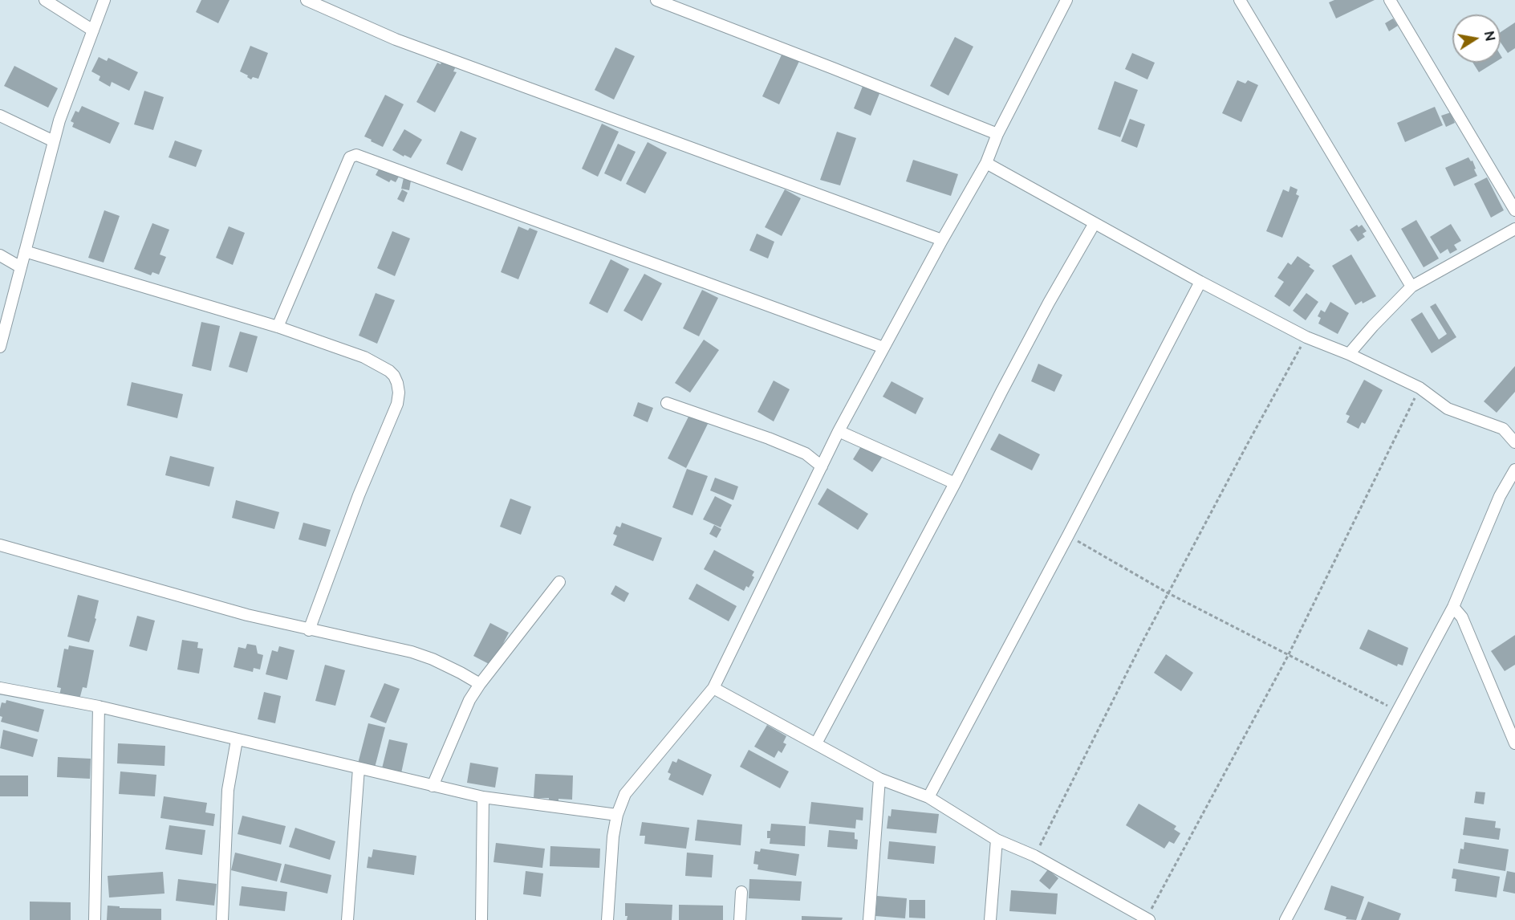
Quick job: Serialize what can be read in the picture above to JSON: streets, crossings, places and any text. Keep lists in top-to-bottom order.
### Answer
{
  "north": "right"
}
